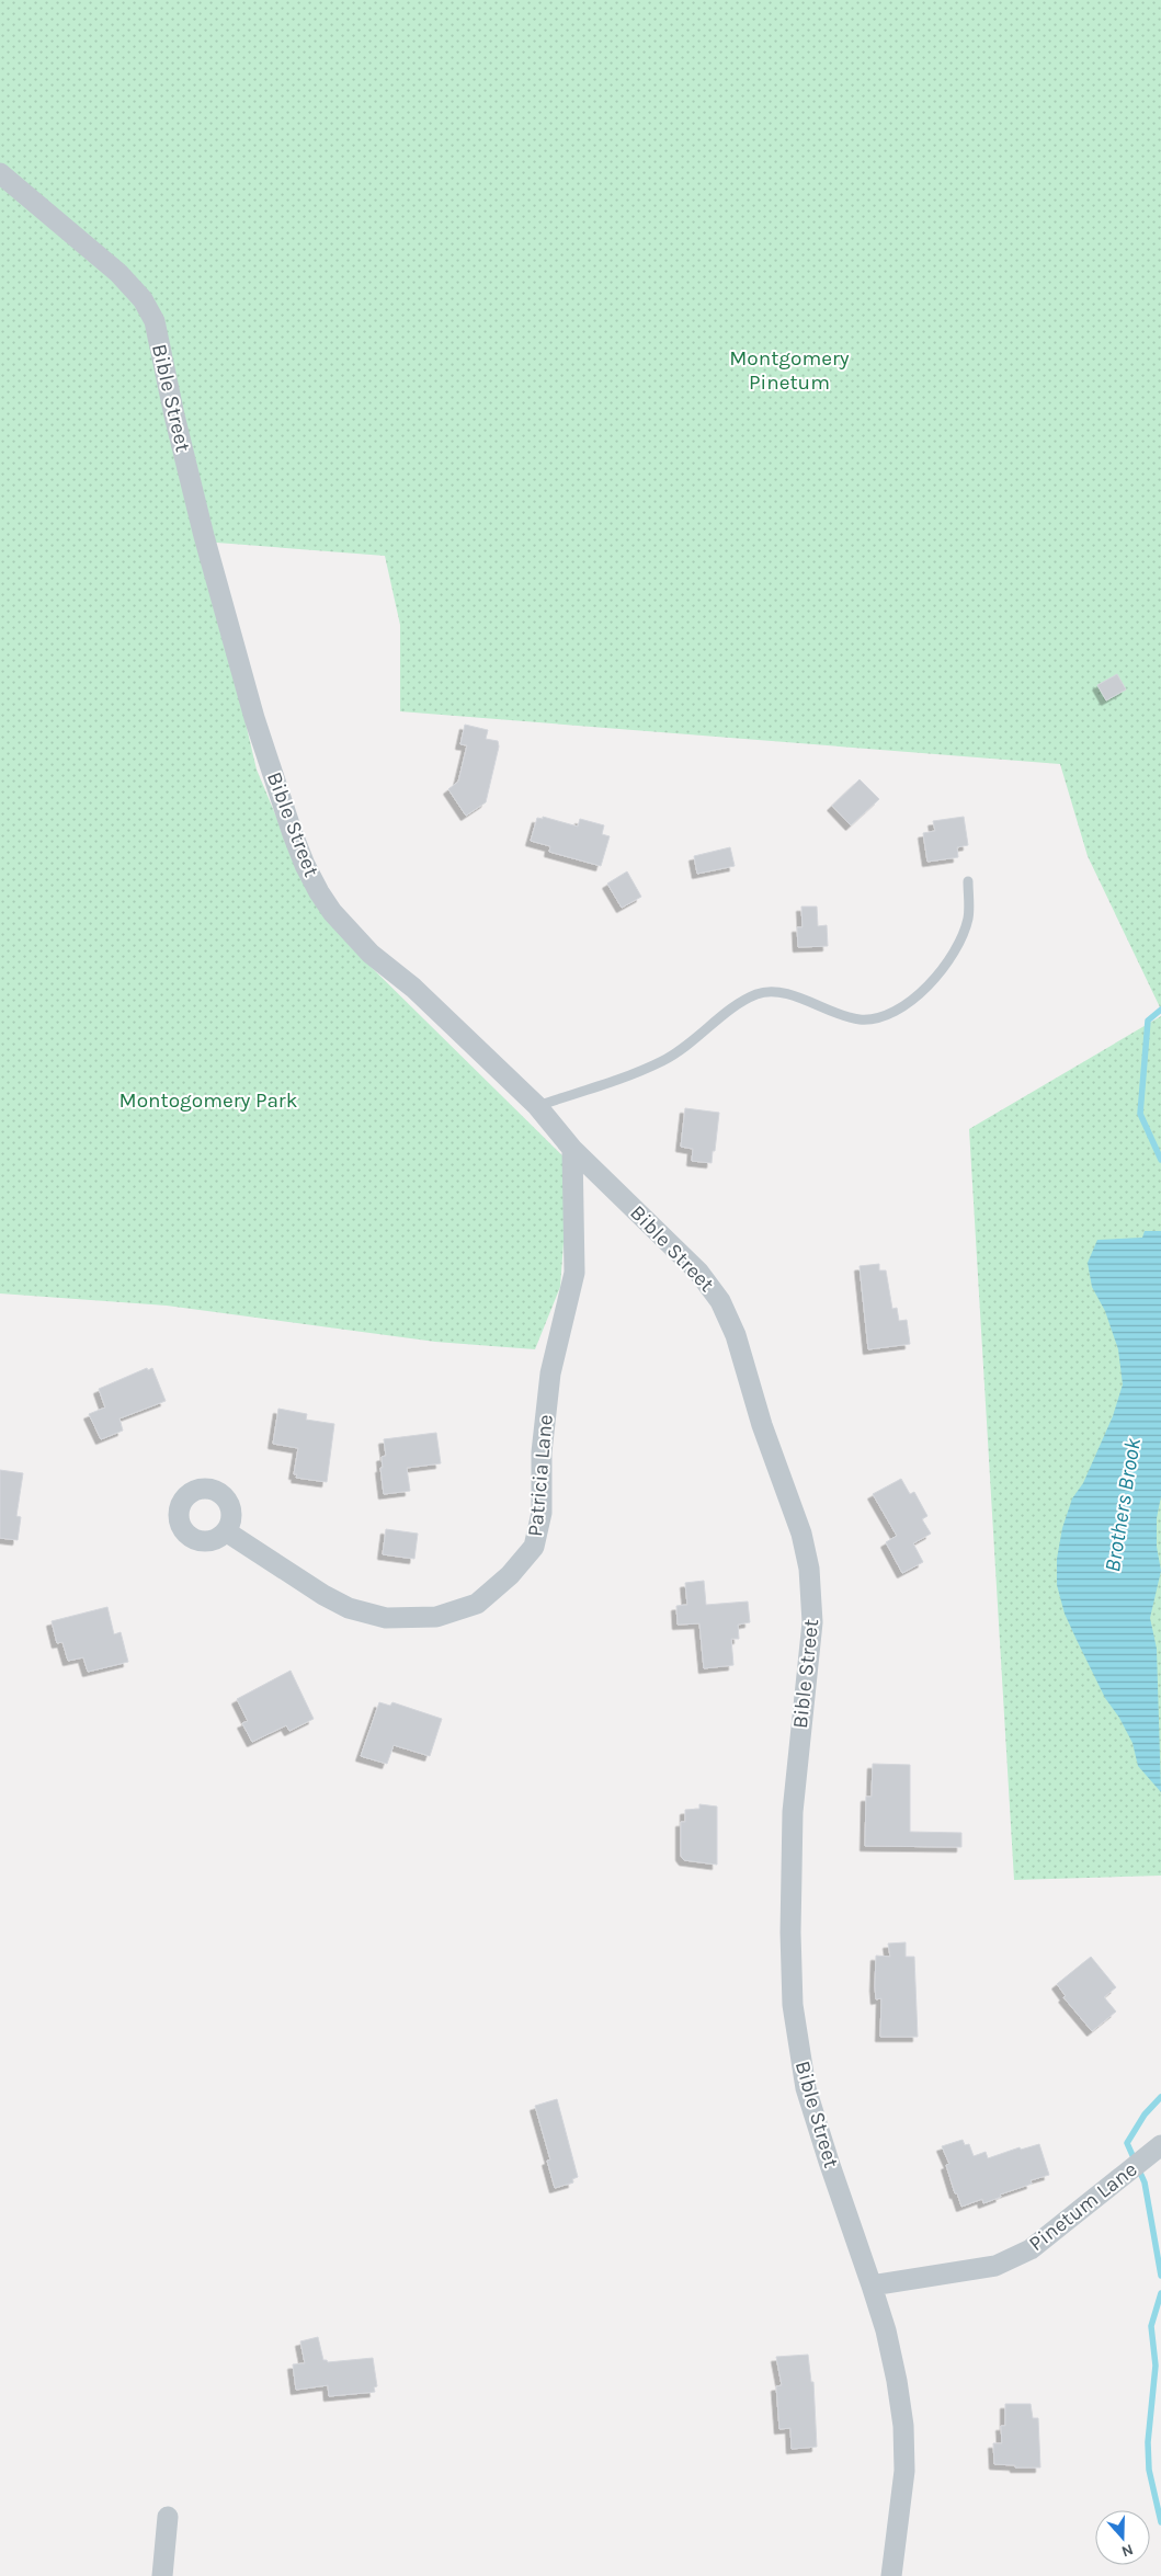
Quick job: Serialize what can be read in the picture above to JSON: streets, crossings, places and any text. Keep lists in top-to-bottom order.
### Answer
{
  "streets": {
    "street": ["Bible Street", "Patricia Lane", "Pinetum Lane"]
  },
  "crossings": [
    ["Bible Street", "Patricia Lane"],
    ["Bible Street", "Pinetum Lane"]
  ],
  "water": ["Brothers Brook"],
  "parks": ["Montgomery Pinetum", "Montogomery Park"],
  "north": "bottom"
}
